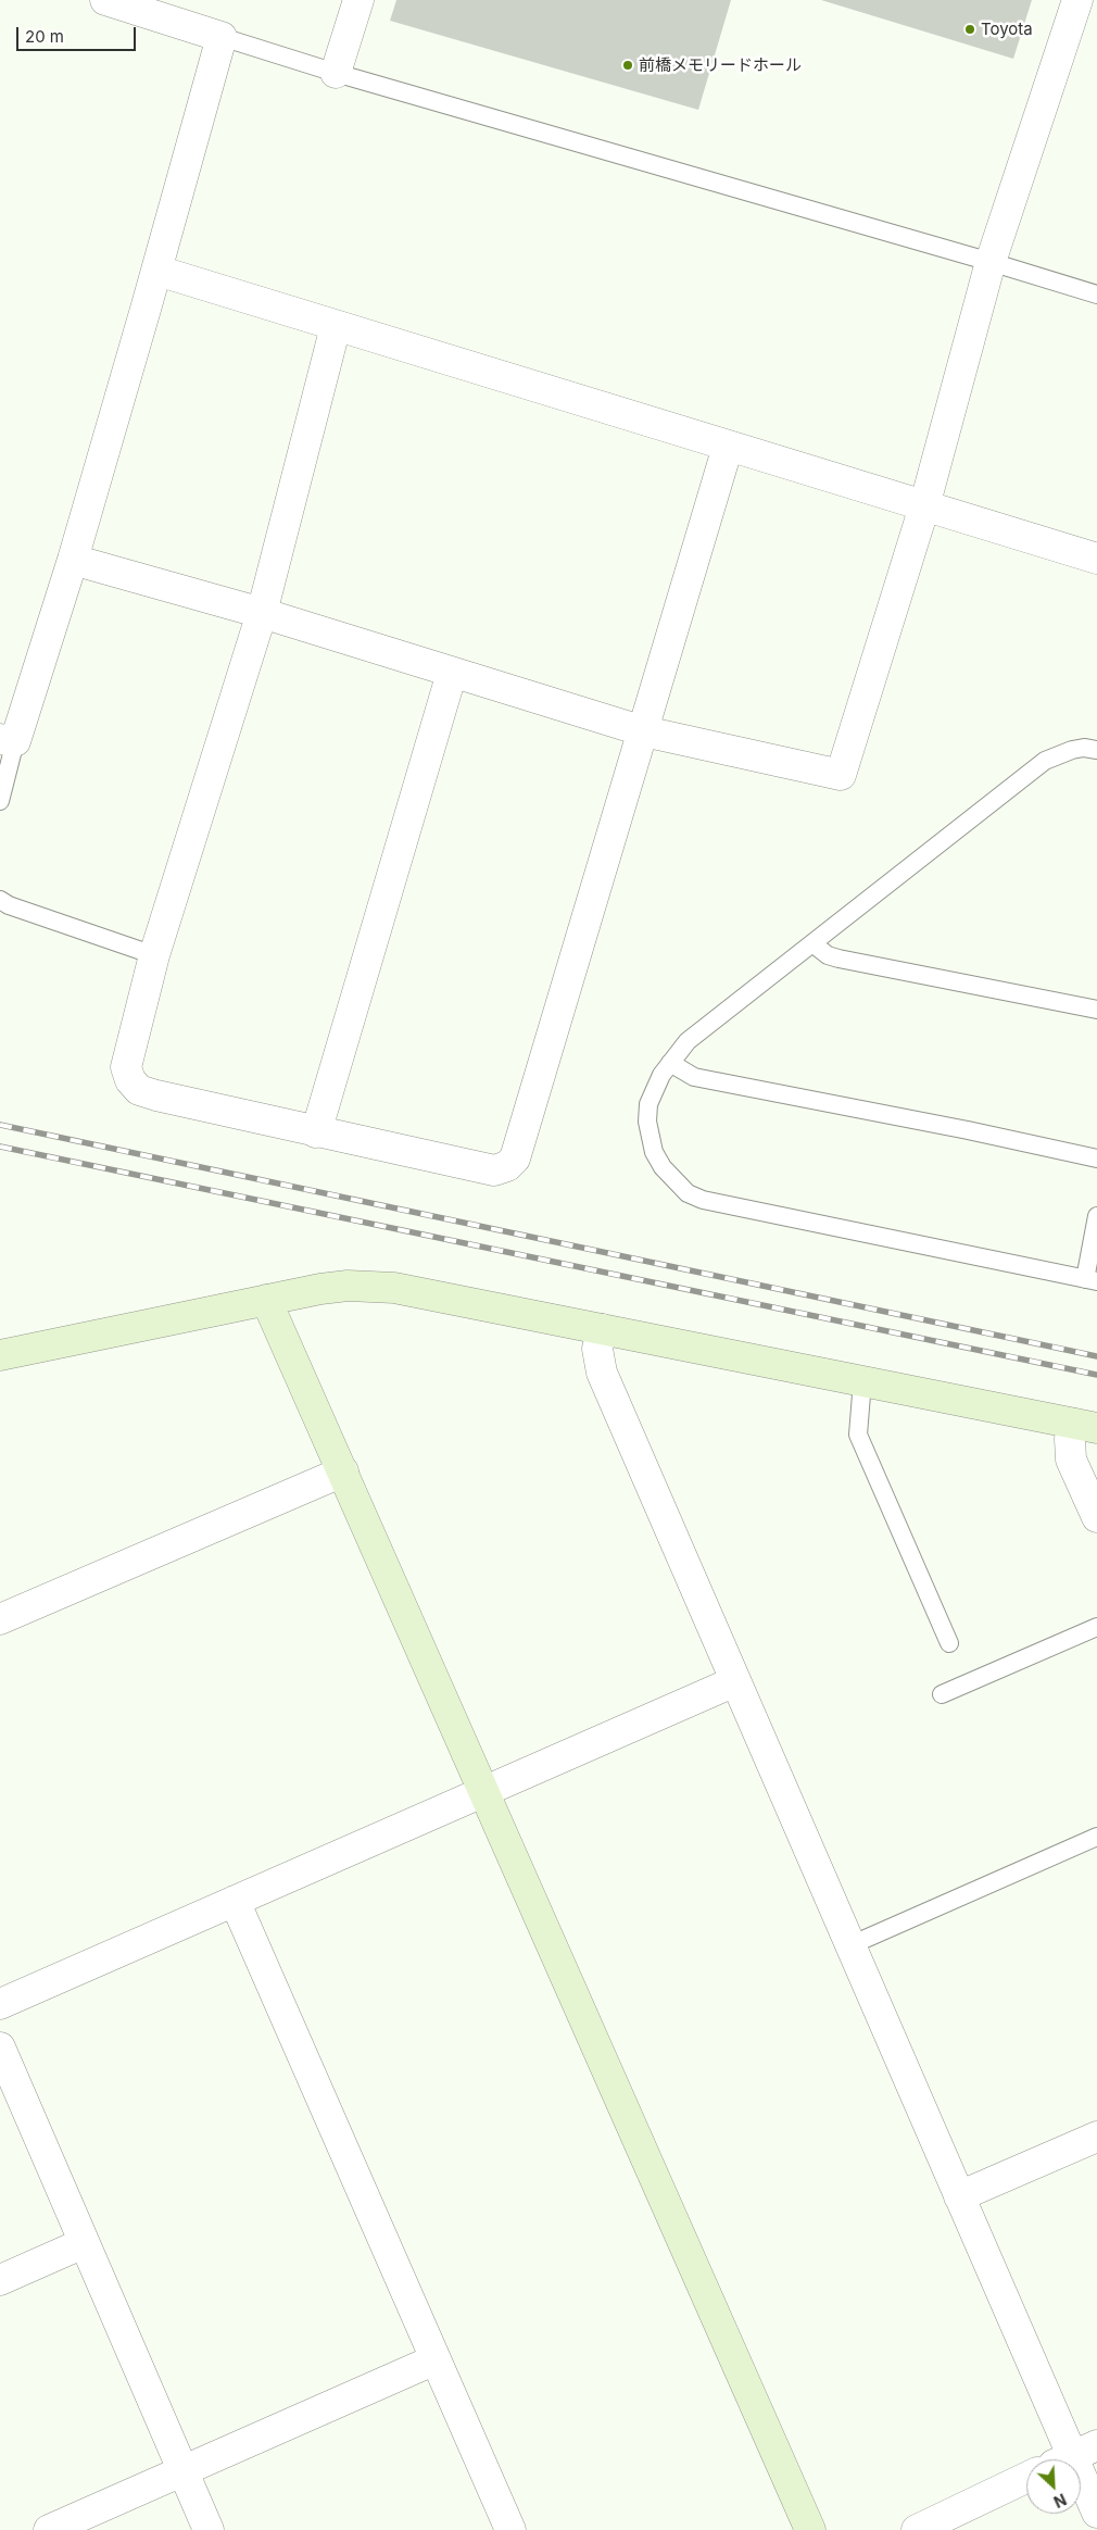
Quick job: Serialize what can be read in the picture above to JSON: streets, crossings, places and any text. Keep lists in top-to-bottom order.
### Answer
{
  "places": ["Toyota", "前橋メモリードホール"],
  "scale_bar": "20 m",
  "north": "bottom right"
}
